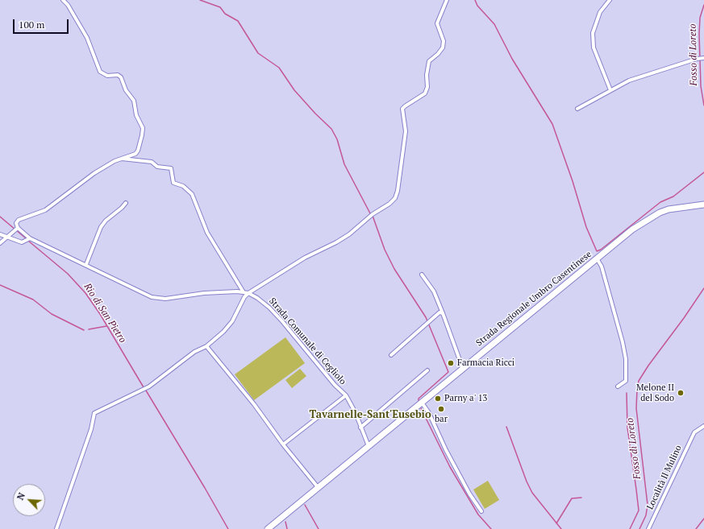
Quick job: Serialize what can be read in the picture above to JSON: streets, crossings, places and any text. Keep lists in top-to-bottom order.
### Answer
{
  "streets": {
    "main road": ["Strada Regionale Umbro Casentinese"],
    "street": ["Strada Comunale di Cegliolo", "Località Il Mulino"]
  },
  "crossings": [
    ["Strada Regionale Umbro Casentinese", "Strada Comunale di Cegliolo"]
  ],
  "districts": ["Tavarnelle-Sant'Eusebio"],
  "water": ["Fosso di Loreto", "Rio di San Pietro"],
  "places": [
    "Farmacia Ricci",
    "Melone II del Sodo",
    "Parny a' 13",
    "bar"
  ],
  "scale_bar": "100 m",
  "north": "top left"
}
